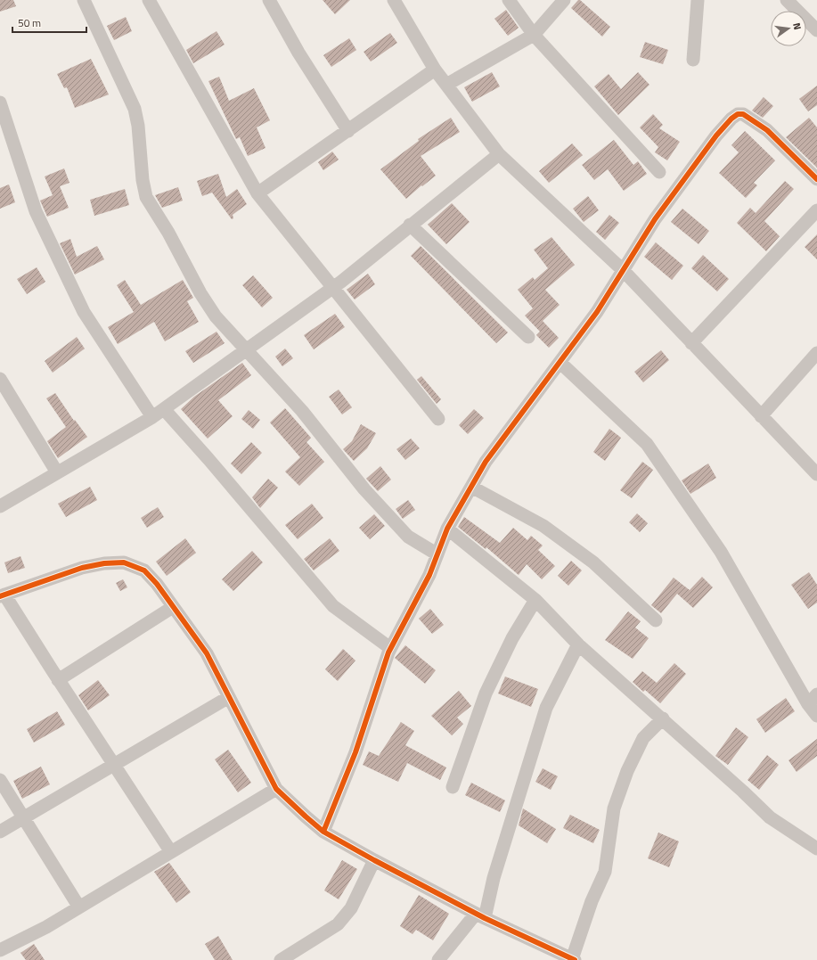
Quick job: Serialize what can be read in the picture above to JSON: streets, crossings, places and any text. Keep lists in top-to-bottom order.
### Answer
{
  "scale_bar": "50 m",
  "north": "right"
}
